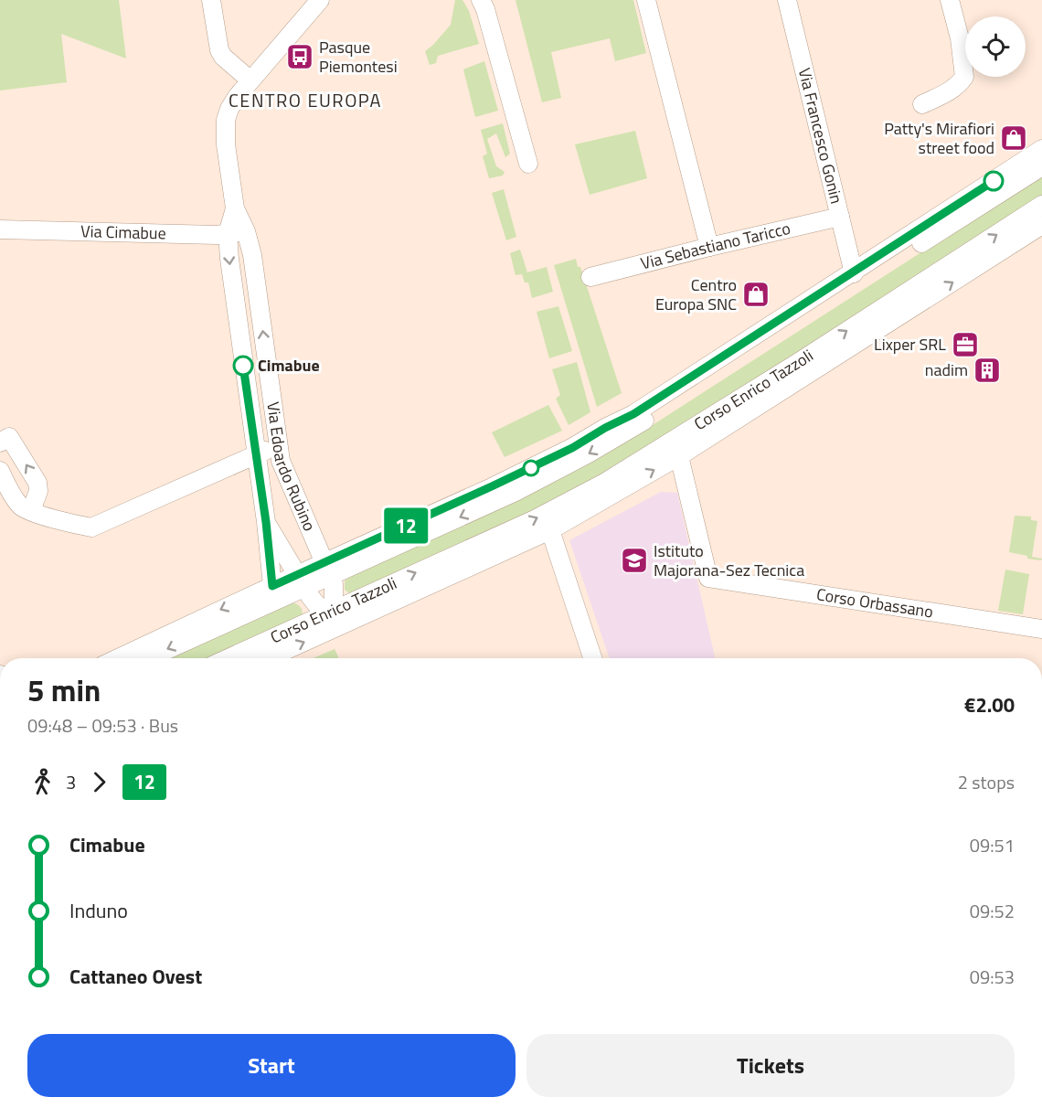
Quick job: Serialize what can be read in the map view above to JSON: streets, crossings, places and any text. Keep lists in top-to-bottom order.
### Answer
{
  "streets": {
    "street": [
      "Via Francesco Gonin",
      "Via Cimabue",
      "Via Sebastiano Taricco",
      "Corso Enrico Tazzoli",
      "Via Edoardo Rubino",
      "Corso Orbassano"
    ]
  },
  "crossings": [
    ["Via Francesco Gonin", "Via Sebastiano Taricco"],
    ["Via Francesco Gonin", "Corso Enrico Tazzoli"],
    ["Via Cimabue", "Via Edoardo Rubino"],
    ["Corso Enrico Tazzoli", "Via Edoardo Rubino"],
    ["Corso Enrico Tazzoli", "Corso Orbassano"]
  ],
  "districts": ["CENTRO EUROPA"],
  "places": {
    "bus stop": ["Pasque Piemontesi"],
    "shop": ["Patty's Mirafiori street food", "Centro Europa SNC"],
    "office": ["Lixper SRL"],
    "other": ["Cimabue"],
    "building": ["nadim"],
    "school or university": ["Istituto Majorana-Sez Tecnica"]
  },
  "lines": ["bus line 12"],
  "page": {
    "on_map": "12",
    "heading": ["5 min", "09:48 – 09:53 · Bus", "€2.00"],
    "legs": ["3", "12", "2 stops"],
    "list": [
      {
        "name": "Cimabue",
        "value": "09:51"
      },
      {
        "name": "Induno",
        "value": "09:52"
      },
      {
        "name": "Cattaneo Ovest",
        "value": "09:53"
      }
    ],
    "buttons": ["Start", "Tickets"]
  }
}
